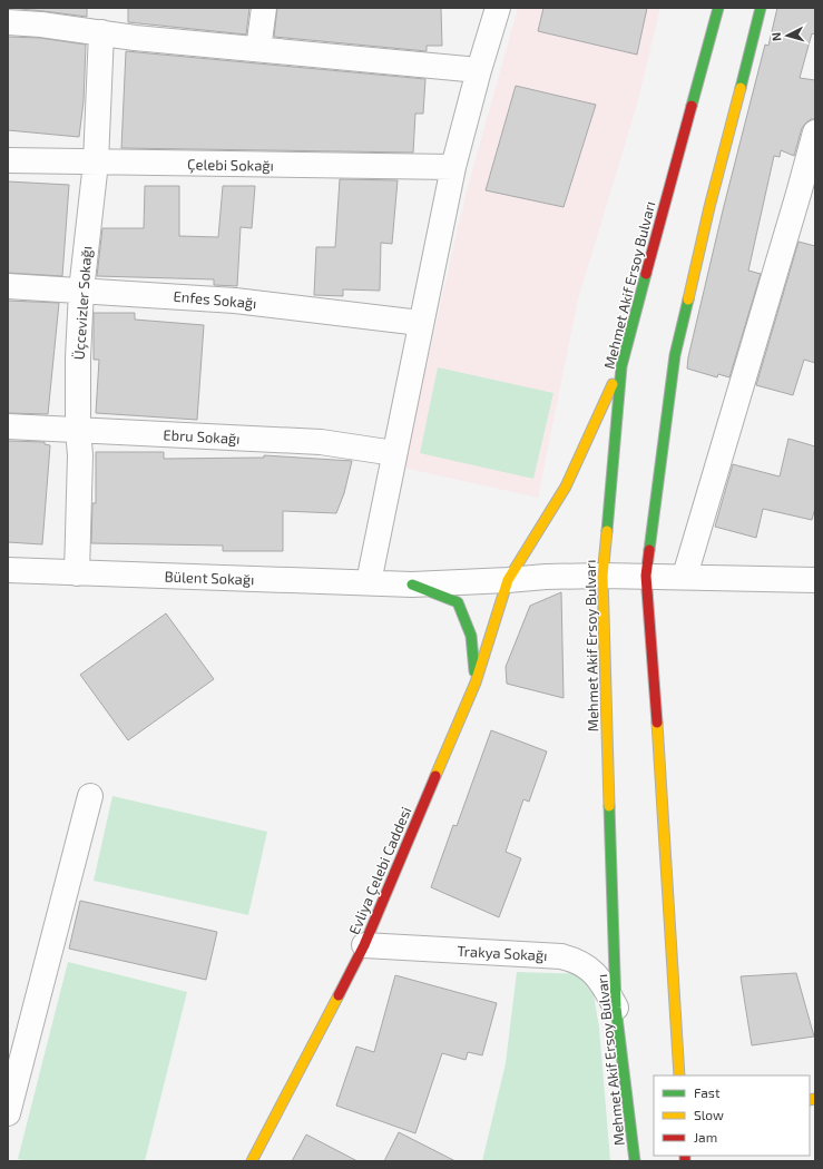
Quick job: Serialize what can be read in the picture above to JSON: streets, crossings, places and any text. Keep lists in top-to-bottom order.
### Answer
{
  "streets": {
    "main road": ["Mehmet Akif Ersoy Bulvarı", "Evliya Çelebi Caddesi"],
    "street": [
      "Çelebi Sokağı",
      "Enfes Sokağı",
      "Üçcevizler Sokağı",
      "Ebru Sokağı",
      "Bülent Sokağı",
      "Trakya Sokağı"
    ]
  },
  "crossings": [
    ["Çelebi Sokağı", "Üçcevizler Sokağı"],
    ["Mehmet Akif Ersoy Bulvarı", "Bülent Sokağı"],
    ["Mehmet Akif Ersoy Bulvarı", "Evliya Çelebi Caddesi"],
    ["Mehmet Akif Ersoy Bulvarı", "Trakya Sokağı"],
    ["Enfes Sokağı", "Üçcevizler Sokağı"],
    ["Üçcevizler Sokağı", "Ebru Sokağı"],
    ["Üçcevizler Sokağı", "Bülent Sokağı"],
    ["Bülent Sokağı", "Evliya Çelebi Caddesi"],
    ["Evliya Çelebi Caddesi", "Trakya Sokağı"]
  ],
  "legend": ["Fast", "Slow", "Jam"],
  "north": "left"
}
